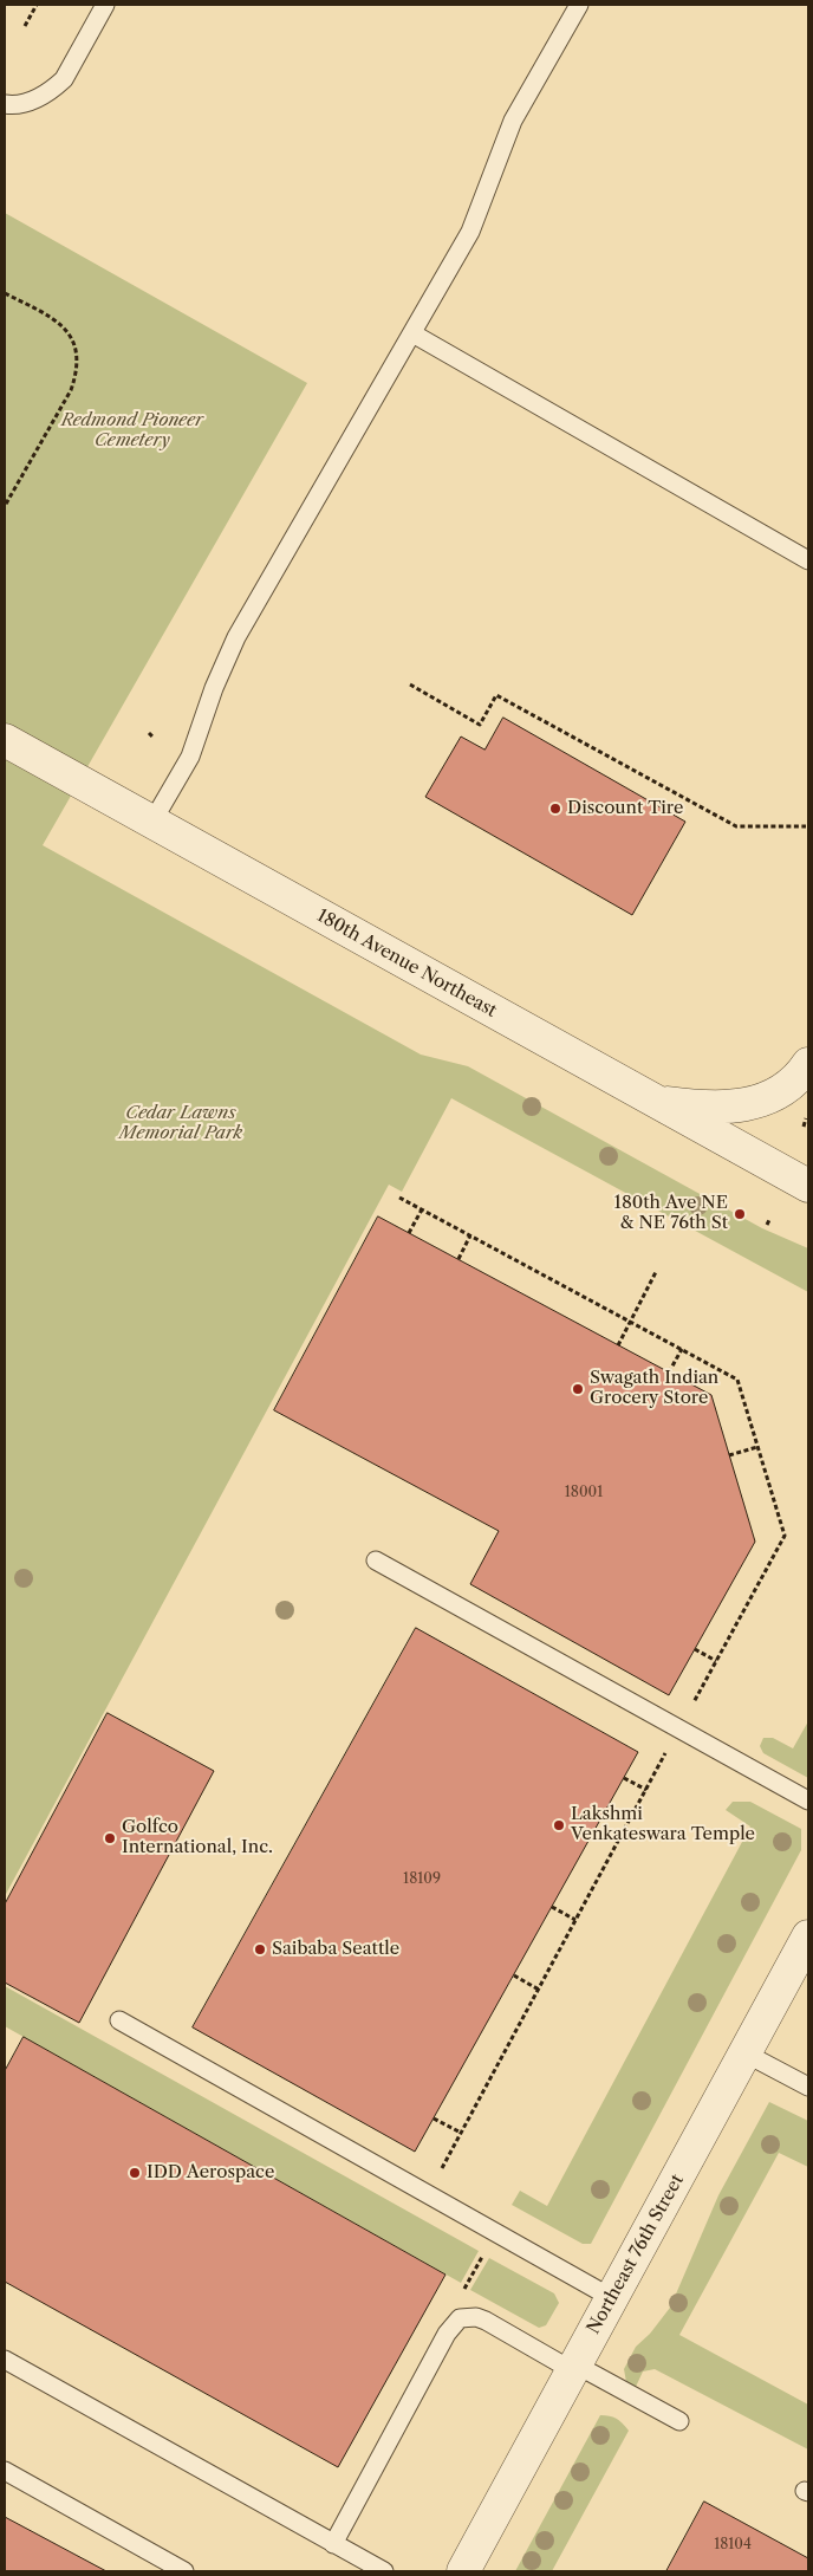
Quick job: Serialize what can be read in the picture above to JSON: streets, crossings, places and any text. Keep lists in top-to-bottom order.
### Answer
{
  "streets": {
    "street": ["180th Avenue Northeast", "Northeast 76th Street"]
  },
  "parks": ["Redmond Pioneer Cemetery", "Cedar Lawns Memorial Park"],
  "places": [
    "Discount Tire",
    "180th Ave NE & NE 76th St",
    "Swagath Indian Grocery Store",
    "Lakshmi Venkateswara Temple",
    "Golfco International, Inc.",
    "Saibaba Seattle",
    "IDD Aerospace"
  ],
  "house_numbers": ["18001", "18109", "18104"]
}
